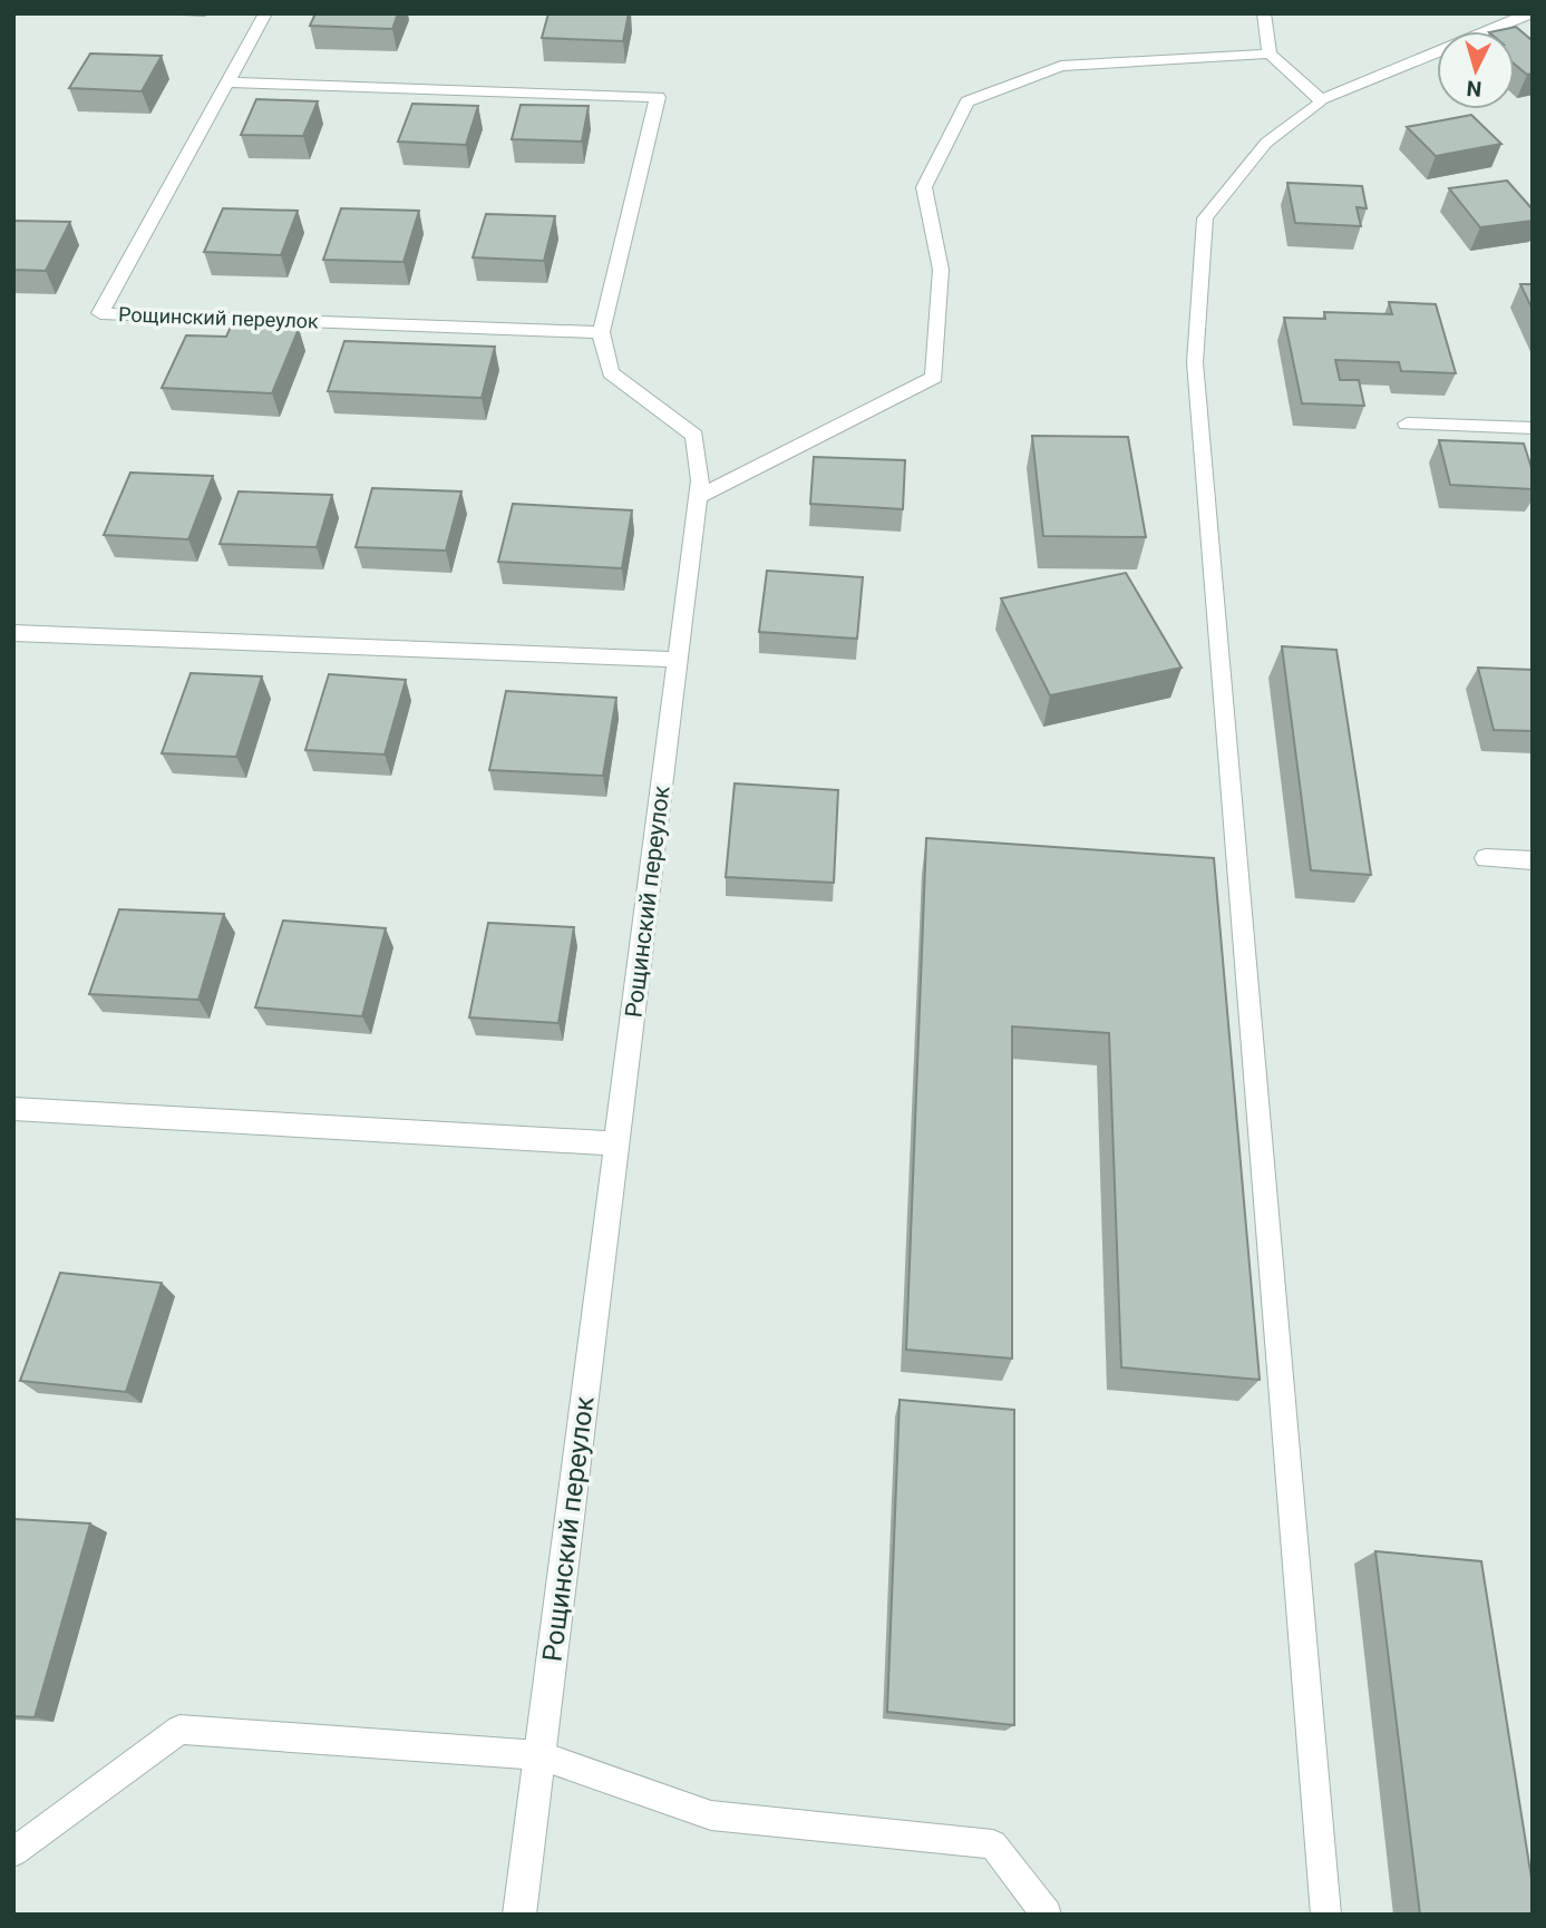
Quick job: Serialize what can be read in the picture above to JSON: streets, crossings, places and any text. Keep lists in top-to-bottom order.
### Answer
{
  "streets": {
    "street": ["Рощинский переулок"]
  },
  "north": "bottom"
}
